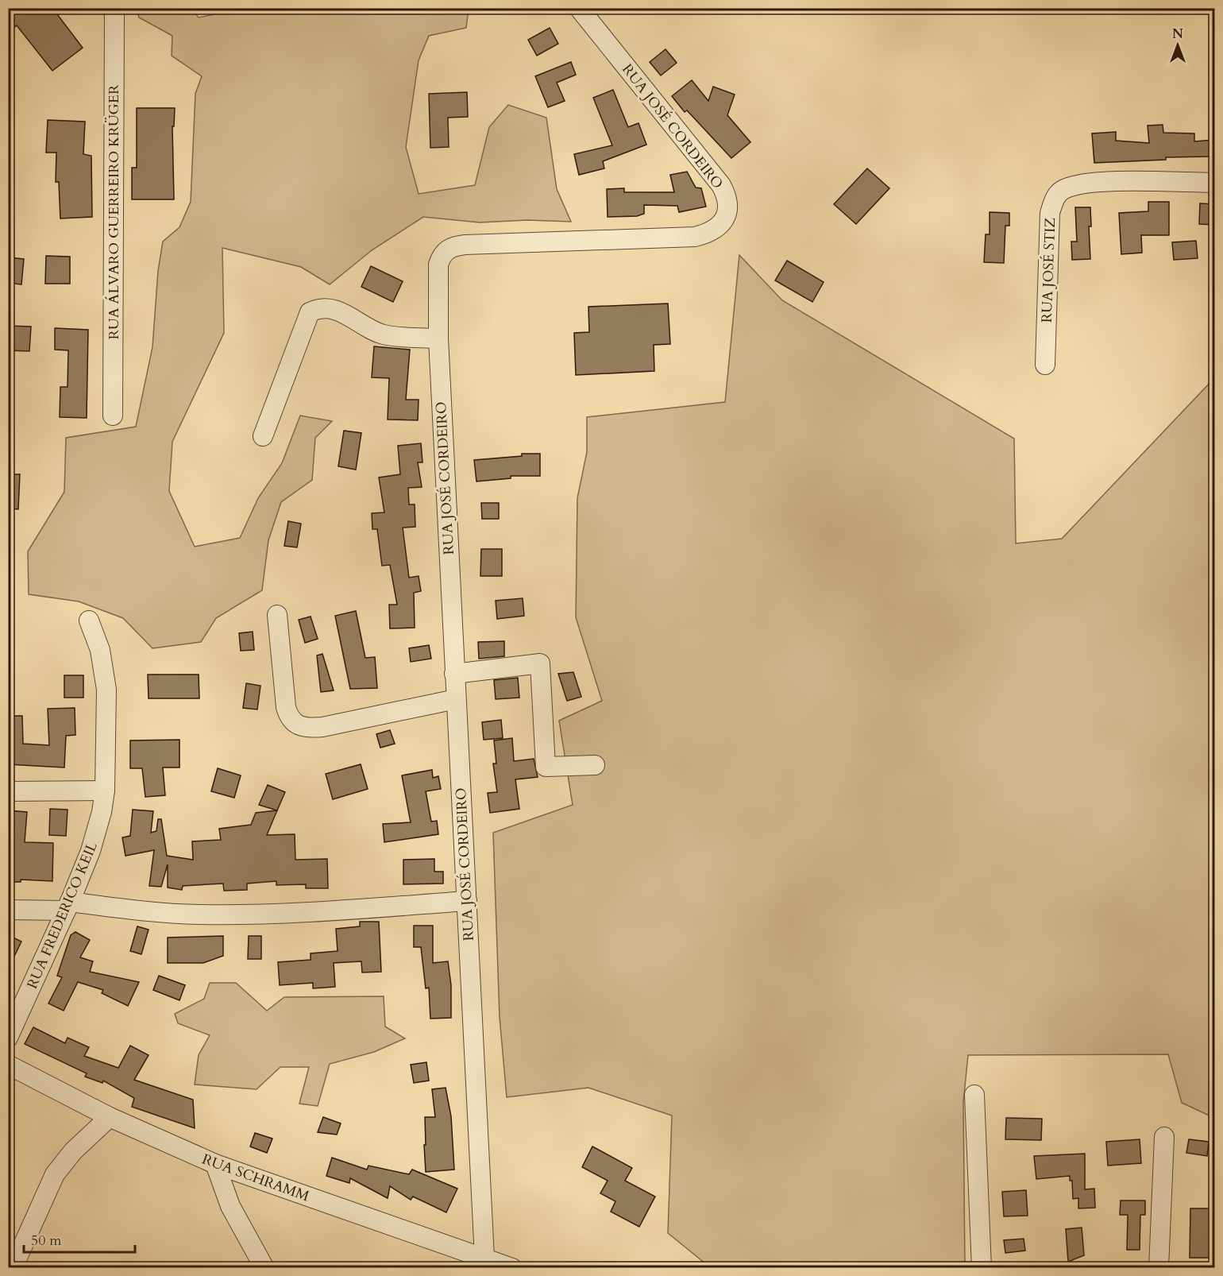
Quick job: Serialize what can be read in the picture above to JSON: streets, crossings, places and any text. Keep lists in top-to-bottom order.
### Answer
{
  "streets": {
    "street": [
      "RUA JOSÉ CORDEIRO",
      "RUA ÁLVARO GUERREIRO KRÜGER",
      "RUA JOSÉ STIZ",
      "RUA FREDERICO KEIL",
      "RUA SCHRAMM"
    ]
  },
  "crossings": [
    ["RUA JOSÉ CORDEIRO", "RUA SCHRAMM"]
  ],
  "scale_bar": "50 m",
  "north": "top"
}
